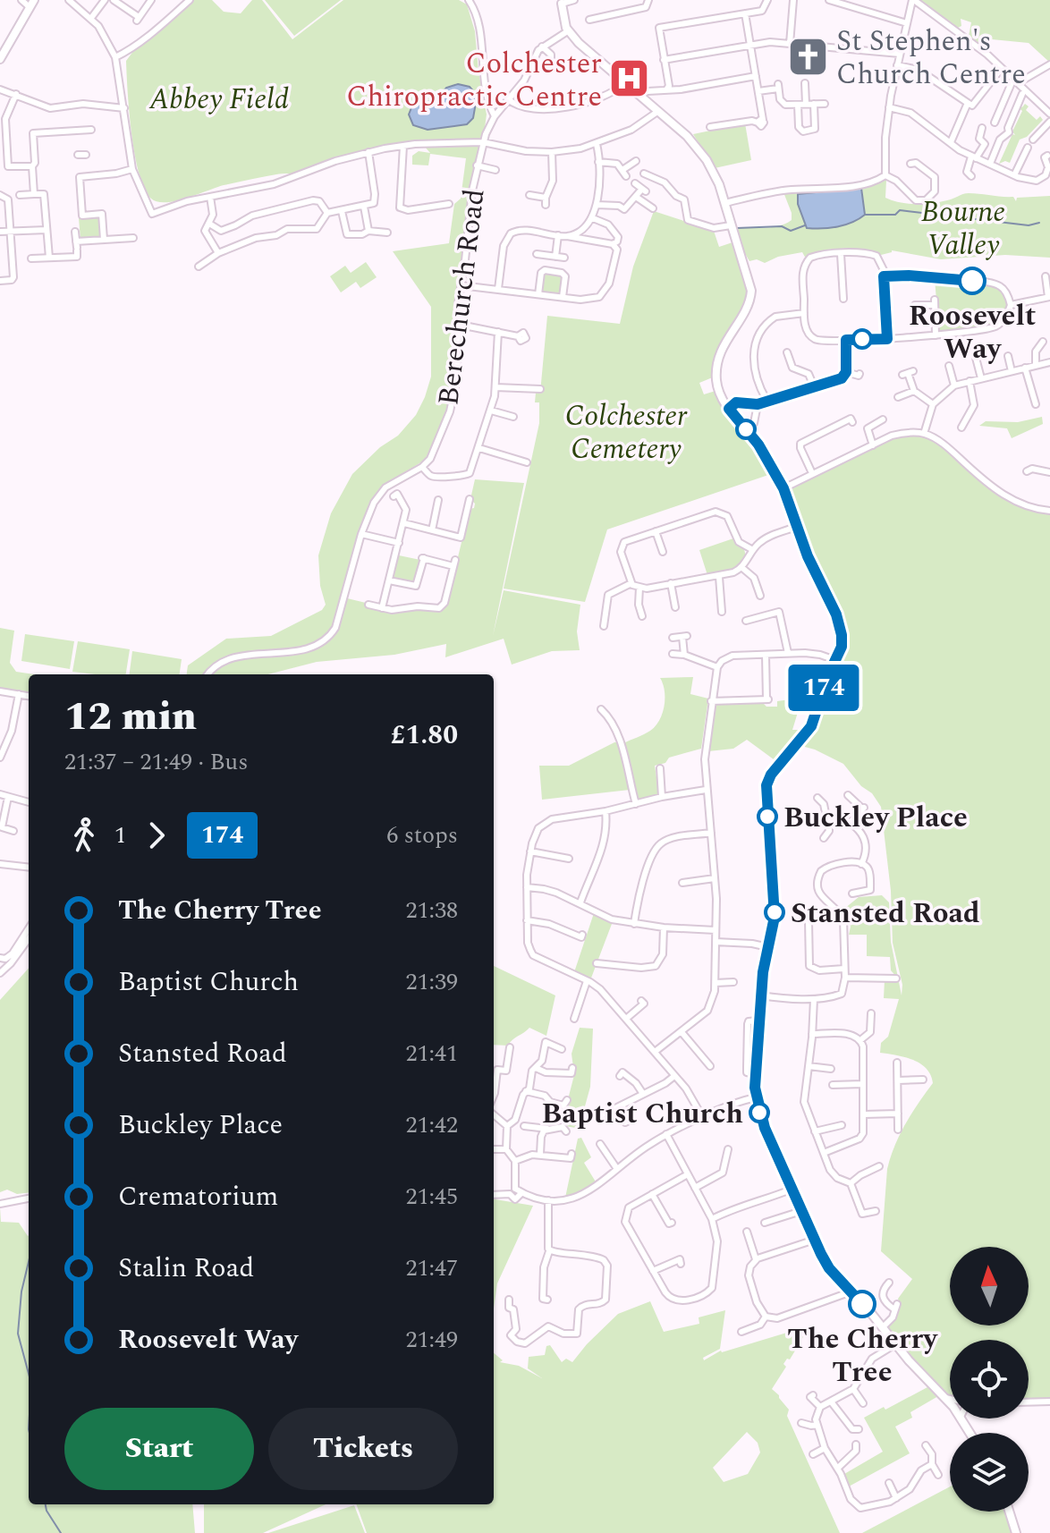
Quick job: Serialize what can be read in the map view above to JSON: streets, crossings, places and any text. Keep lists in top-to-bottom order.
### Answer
{
  "streets": {
    "street": ["Berechurch Road"]
  },
  "parks": ["Abbey Field", "Bourne Valley", "Colchester Cemetery"],
  "places": {
    "church": ["St Stephen's Church Centre"],
    "hospital": ["Colchester Chiropractic Centre"],
    "other": [
      "Roosevelt Way",
      "Buckley Place",
      "Stansted Road",
      "Baptist Church",
      "The Cherry Tree"
    ]
  },
  "lines": ["bus line 174"],
  "north": "top",
  "page": {
    "on_map": "174",
    "heading": ["12 min", "21:37 – 21:49 · Bus", "£1.80"],
    "legs": ["1", "174", "6 stops"],
    "list": [
      {
        "name": "The Cherry Tree",
        "value": "21:38"
      },
      {
        "name": "Baptist Church",
        "value": "21:39"
      },
      {
        "name": "Stansted Road",
        "value": "21:41"
      },
      {
        "name": "Buckley Place",
        "value": "21:42"
      },
      {
        "name": "Crematorium",
        "value": "21:45"
      },
      {
        "name": "Stalin Road",
        "value": "21:47"
      },
      {
        "name": "Roosevelt Way",
        "value": "21:49"
      }
    ],
    "buttons": ["Start", "Tickets"]
  }
}
